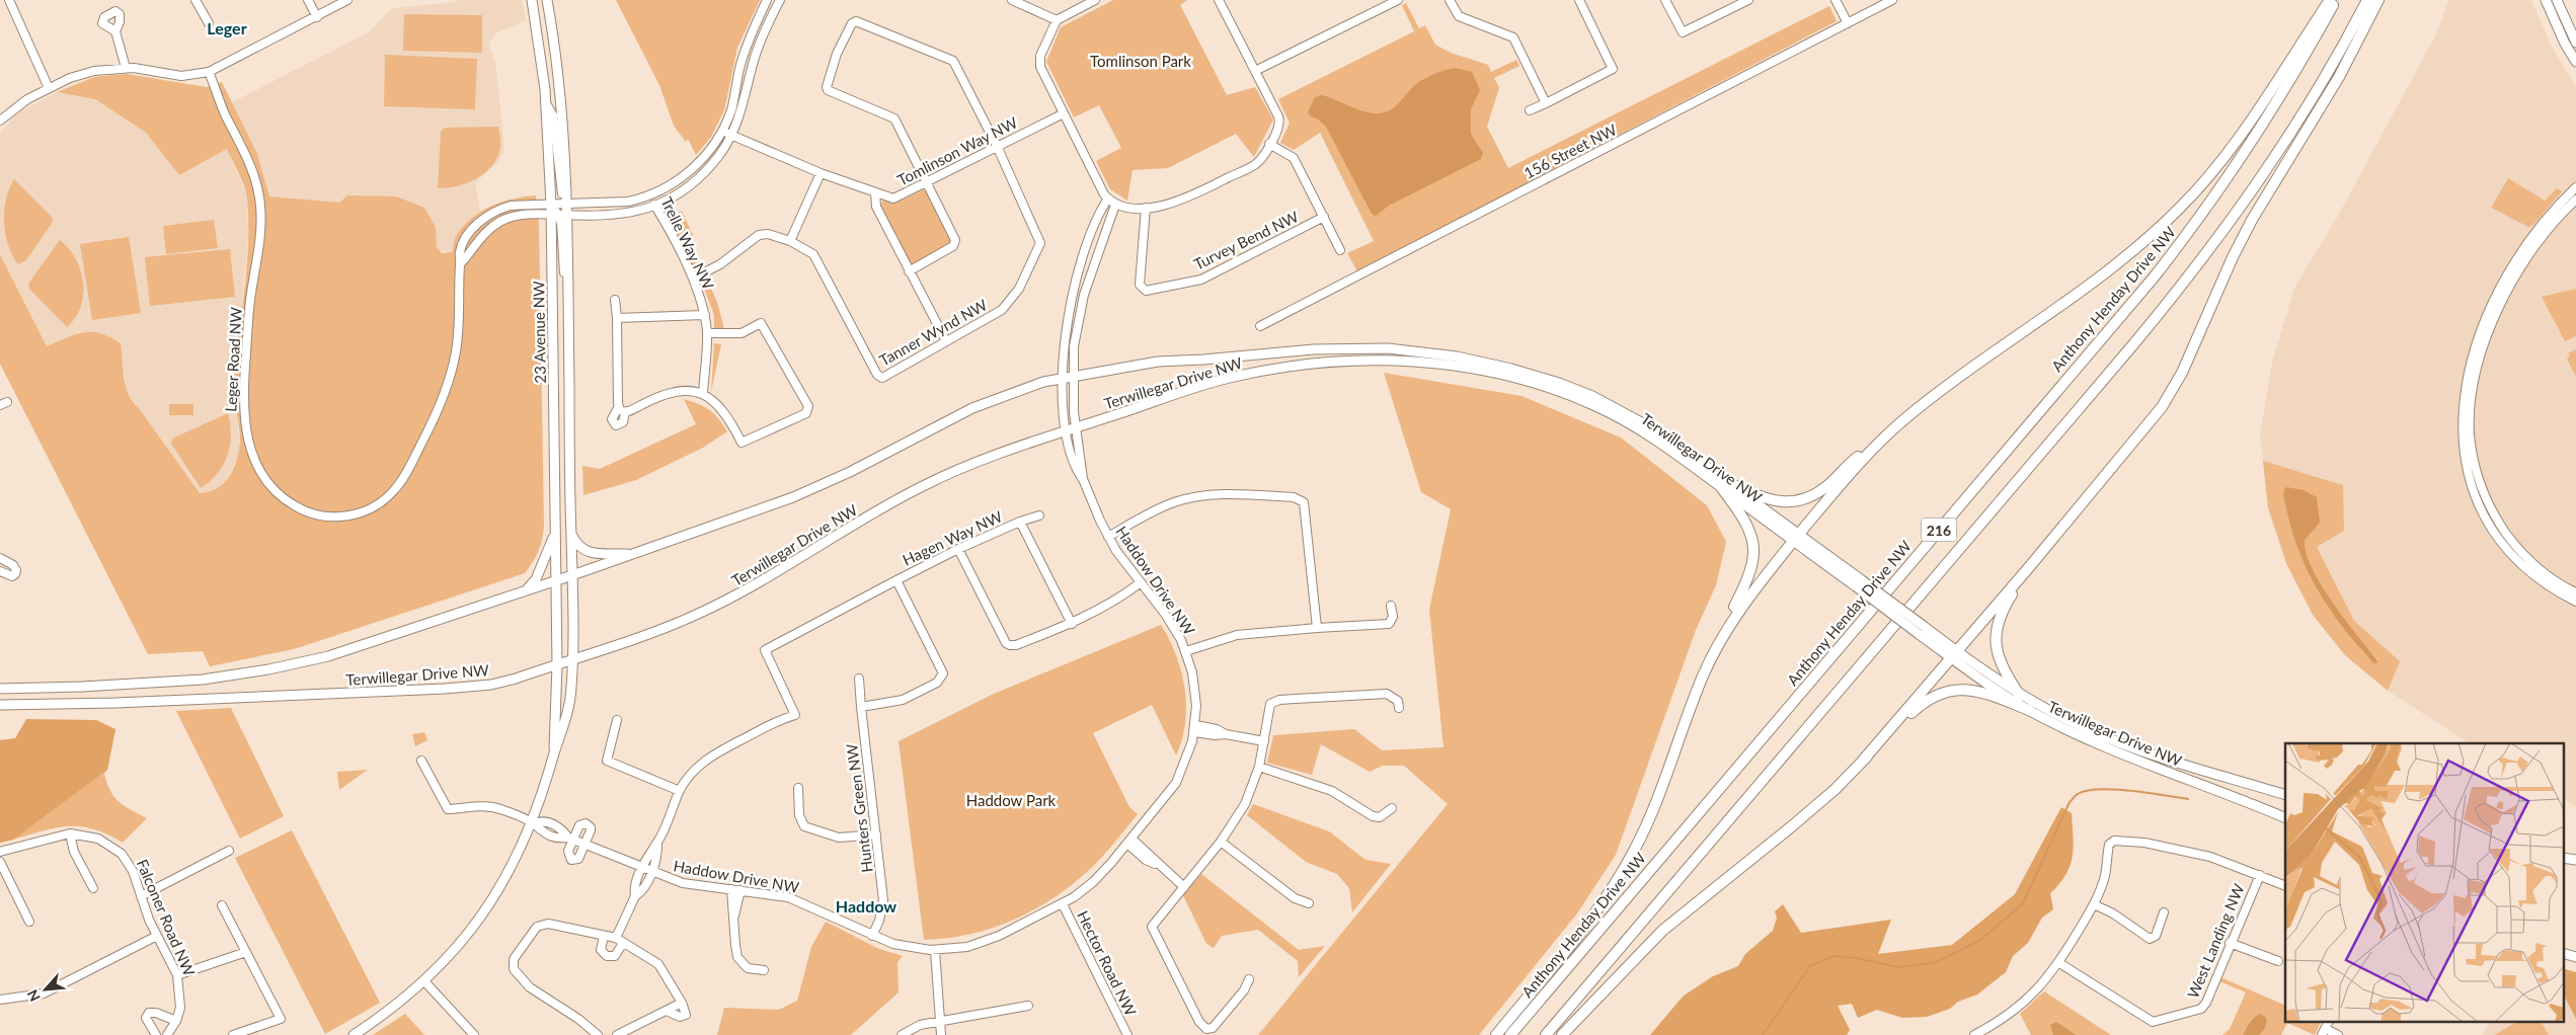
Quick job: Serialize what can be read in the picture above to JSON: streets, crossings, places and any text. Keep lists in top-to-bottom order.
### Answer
{
  "streets": {
    "highway": ["Anthony Henday Drive NW", "216"],
    "main road": ["23 Avenue NW", "Terwillegar Drive NW"],
    "street": [
      "Tomlinson Way NW",
      "156 Street NW",
      "Turvey Bend NW",
      "Trelle Way NW",
      "Tanner Wynd NW",
      "Leger Road NW",
      "Hagen Way NW",
      "Haddow Drive NW",
      "Hunters Green NW",
      "Falconer Road NW",
      "West Landing NW",
      "Hector Road NW"
    ]
  },
  "crossings": [
    ["Tomlinson Way NW", "Tanner Wynd NW"],
    ["Tomlinson Way NW", "Leger Road NW"],
    ["Trelle Way NW", "Tanner Wynd NW"],
    ["Trelle Way NW", "Leger Road NW"],
    ["23 Avenue NW", "Leger Road NW"],
    ["23 Avenue NW", "Terwillegar Drive NW"],
    ["Terwillegar Drive NW", "Haddow Drive NW"],
    ["Haddow Drive NW", "Hunters Green NW"],
    ["Haddow Drive NW", "Hector Road NW"]
  ],
  "districts": ["Leger", "Haddow"],
  "parks": ["Tomlinson Park", "Haddow Park"],
  "north": "bottom left"
}
